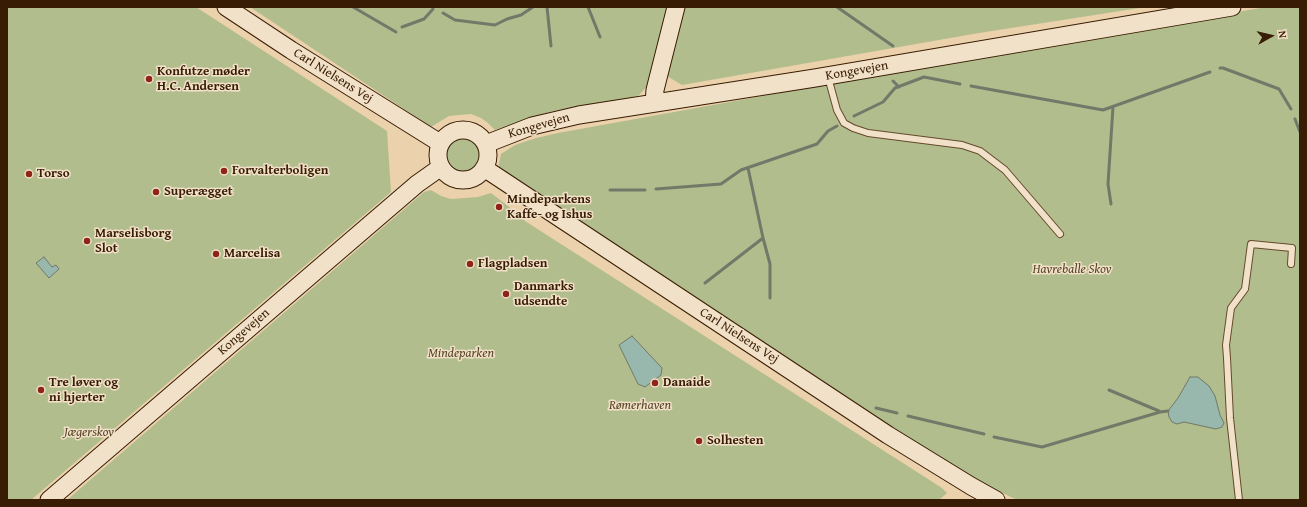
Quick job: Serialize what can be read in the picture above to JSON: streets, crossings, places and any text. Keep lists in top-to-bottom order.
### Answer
{
  "streets": {
    "street": ["Kongevejen", "Carl Nielsens Vej"]
  },
  "crossings": [
    ["Kongevejen", "Carl Nielsens Vej"]
  ],
  "parks": [
    "Havreballe Skov",
    "Mindeparken",
    "Rømerhaven",
    "Jægerskov"
  ],
  "places": [
    "Konfutze møder H.C. Andersen",
    "Forvalterboligen",
    "Torso",
    "Superægget",
    "Mindeparkens Kaffe- og Ishus",
    "Marselisborg Slot",
    "Marcelisa",
    "Flagpladsen",
    "Danmarks udsendte",
    "Danaide",
    "Tre løver og ni hjerter",
    "Solhesten"
  ],
  "north": "right"
}
